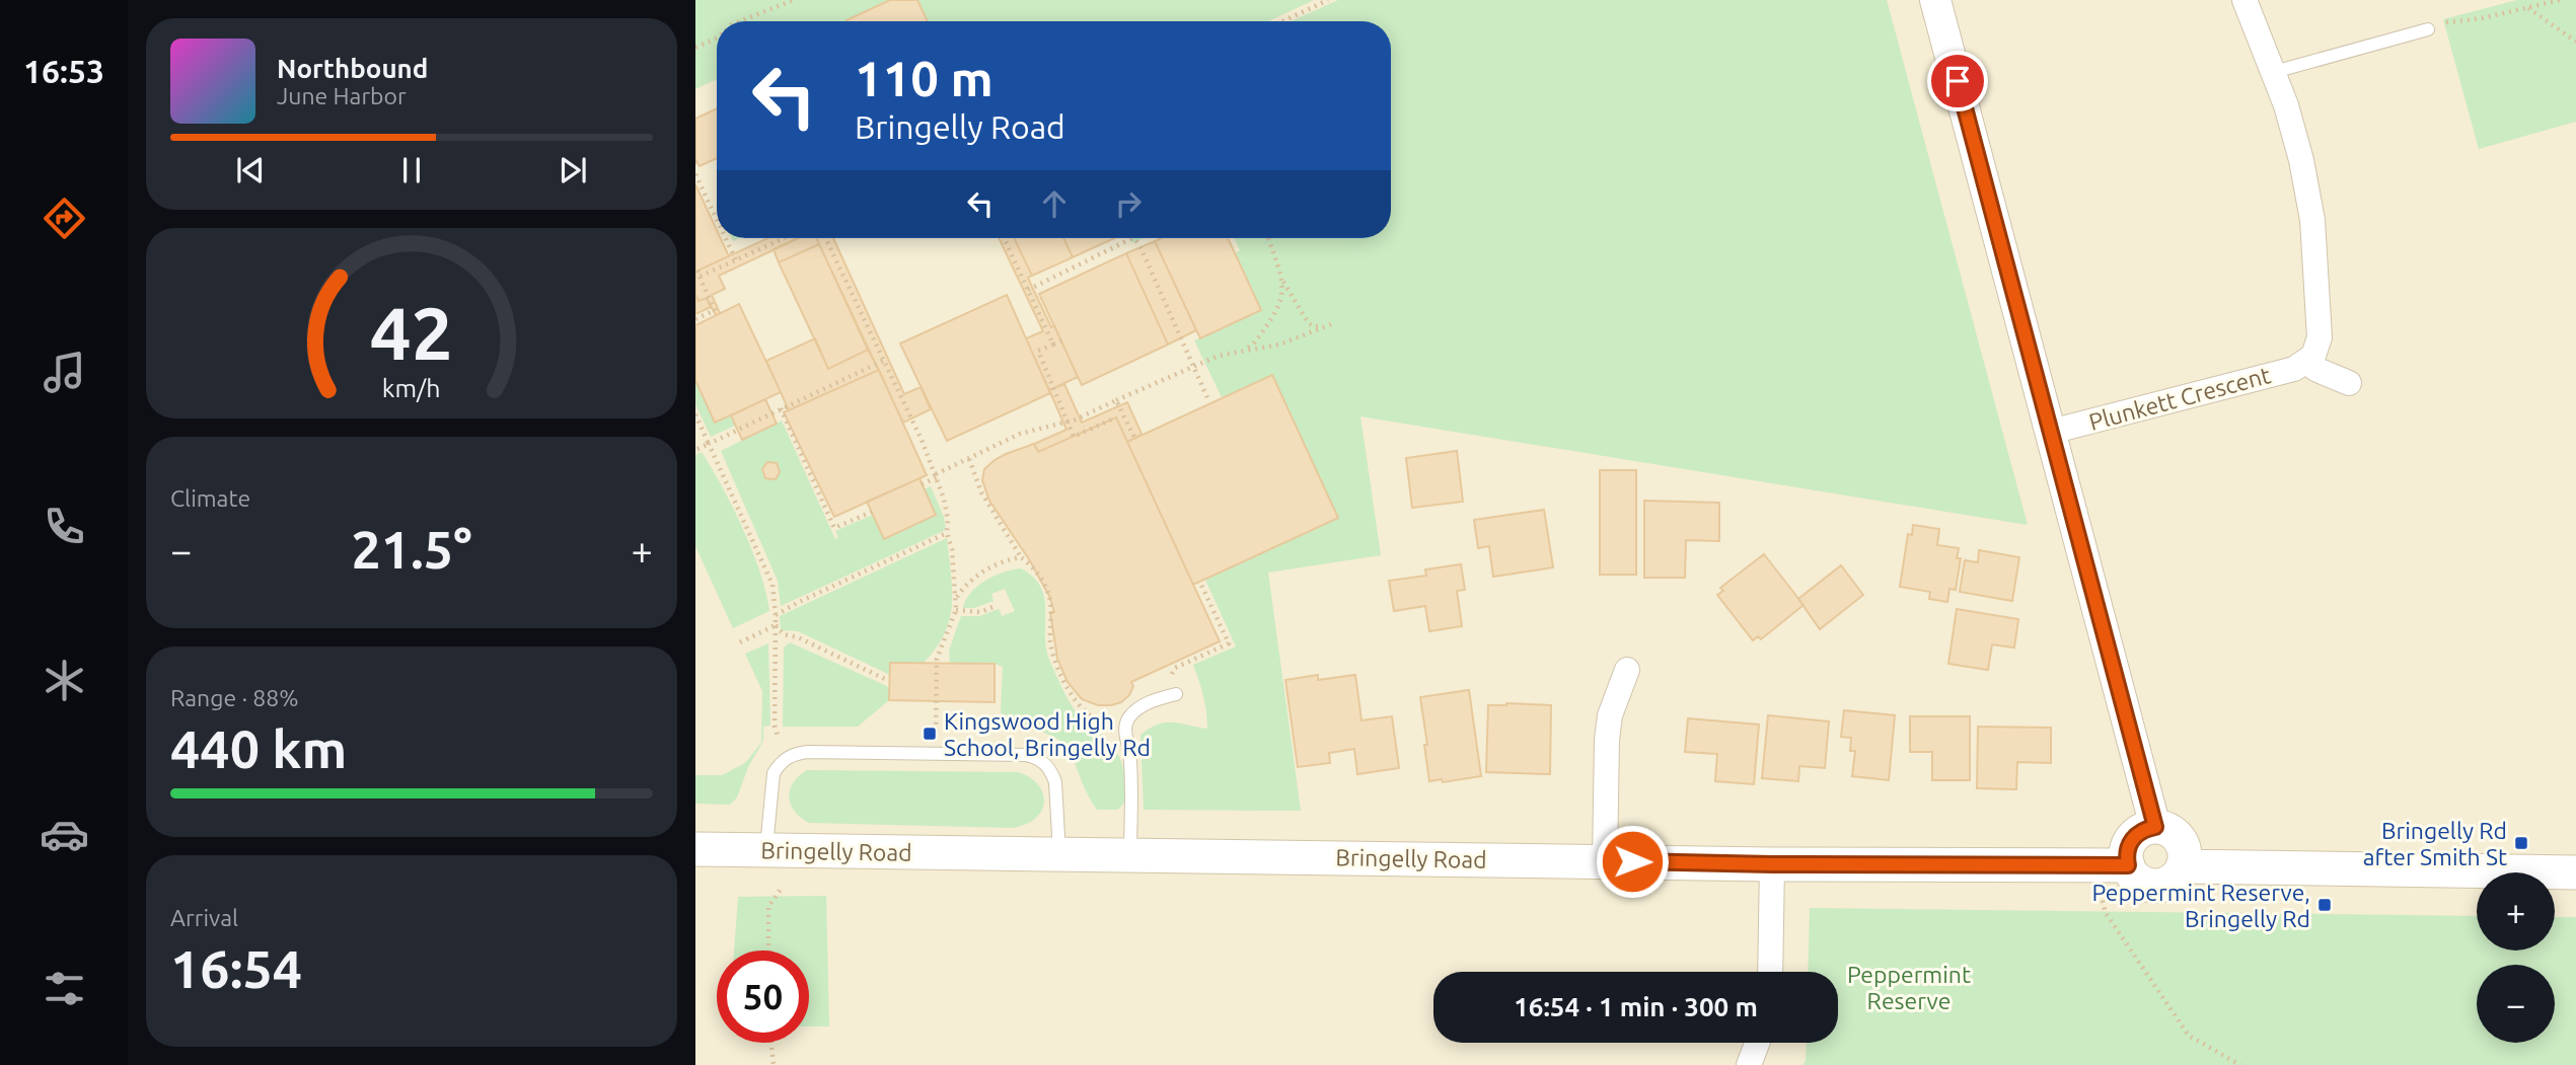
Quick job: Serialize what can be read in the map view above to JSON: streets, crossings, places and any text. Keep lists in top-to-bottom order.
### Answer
{
  "streets": {
    "main road": ["Bringelly Road"],
    "street": ["Plunkett Crescent"]
  },
  "parks": ["Peppermint Reserve"],
  "places": {
    "transit": ["Kingswood High School, Bringelly Rd", "Bringelly Rd after Smith St", "Peppermint Reserve, Bringelly Rd"]
  },
  "page": {
    "tabs": "16:53",
    "turn": ["110 m", "Bringelly Road"],
    "song": ["Northbound", "June Harbor"],
    "tile": [
      "Climate",
      ["Range · 88%", "440 km"],
      ["Arrival", "16:54"]
    ],
    "heat": ["−", "21.5°", "+"],
    "map_buttons": ["+", "−"],
    "limit": "50",
    "trip": "16:54 · 1 min · 300 m",
    "gauge": ["42", "km/h"]
  }
}
